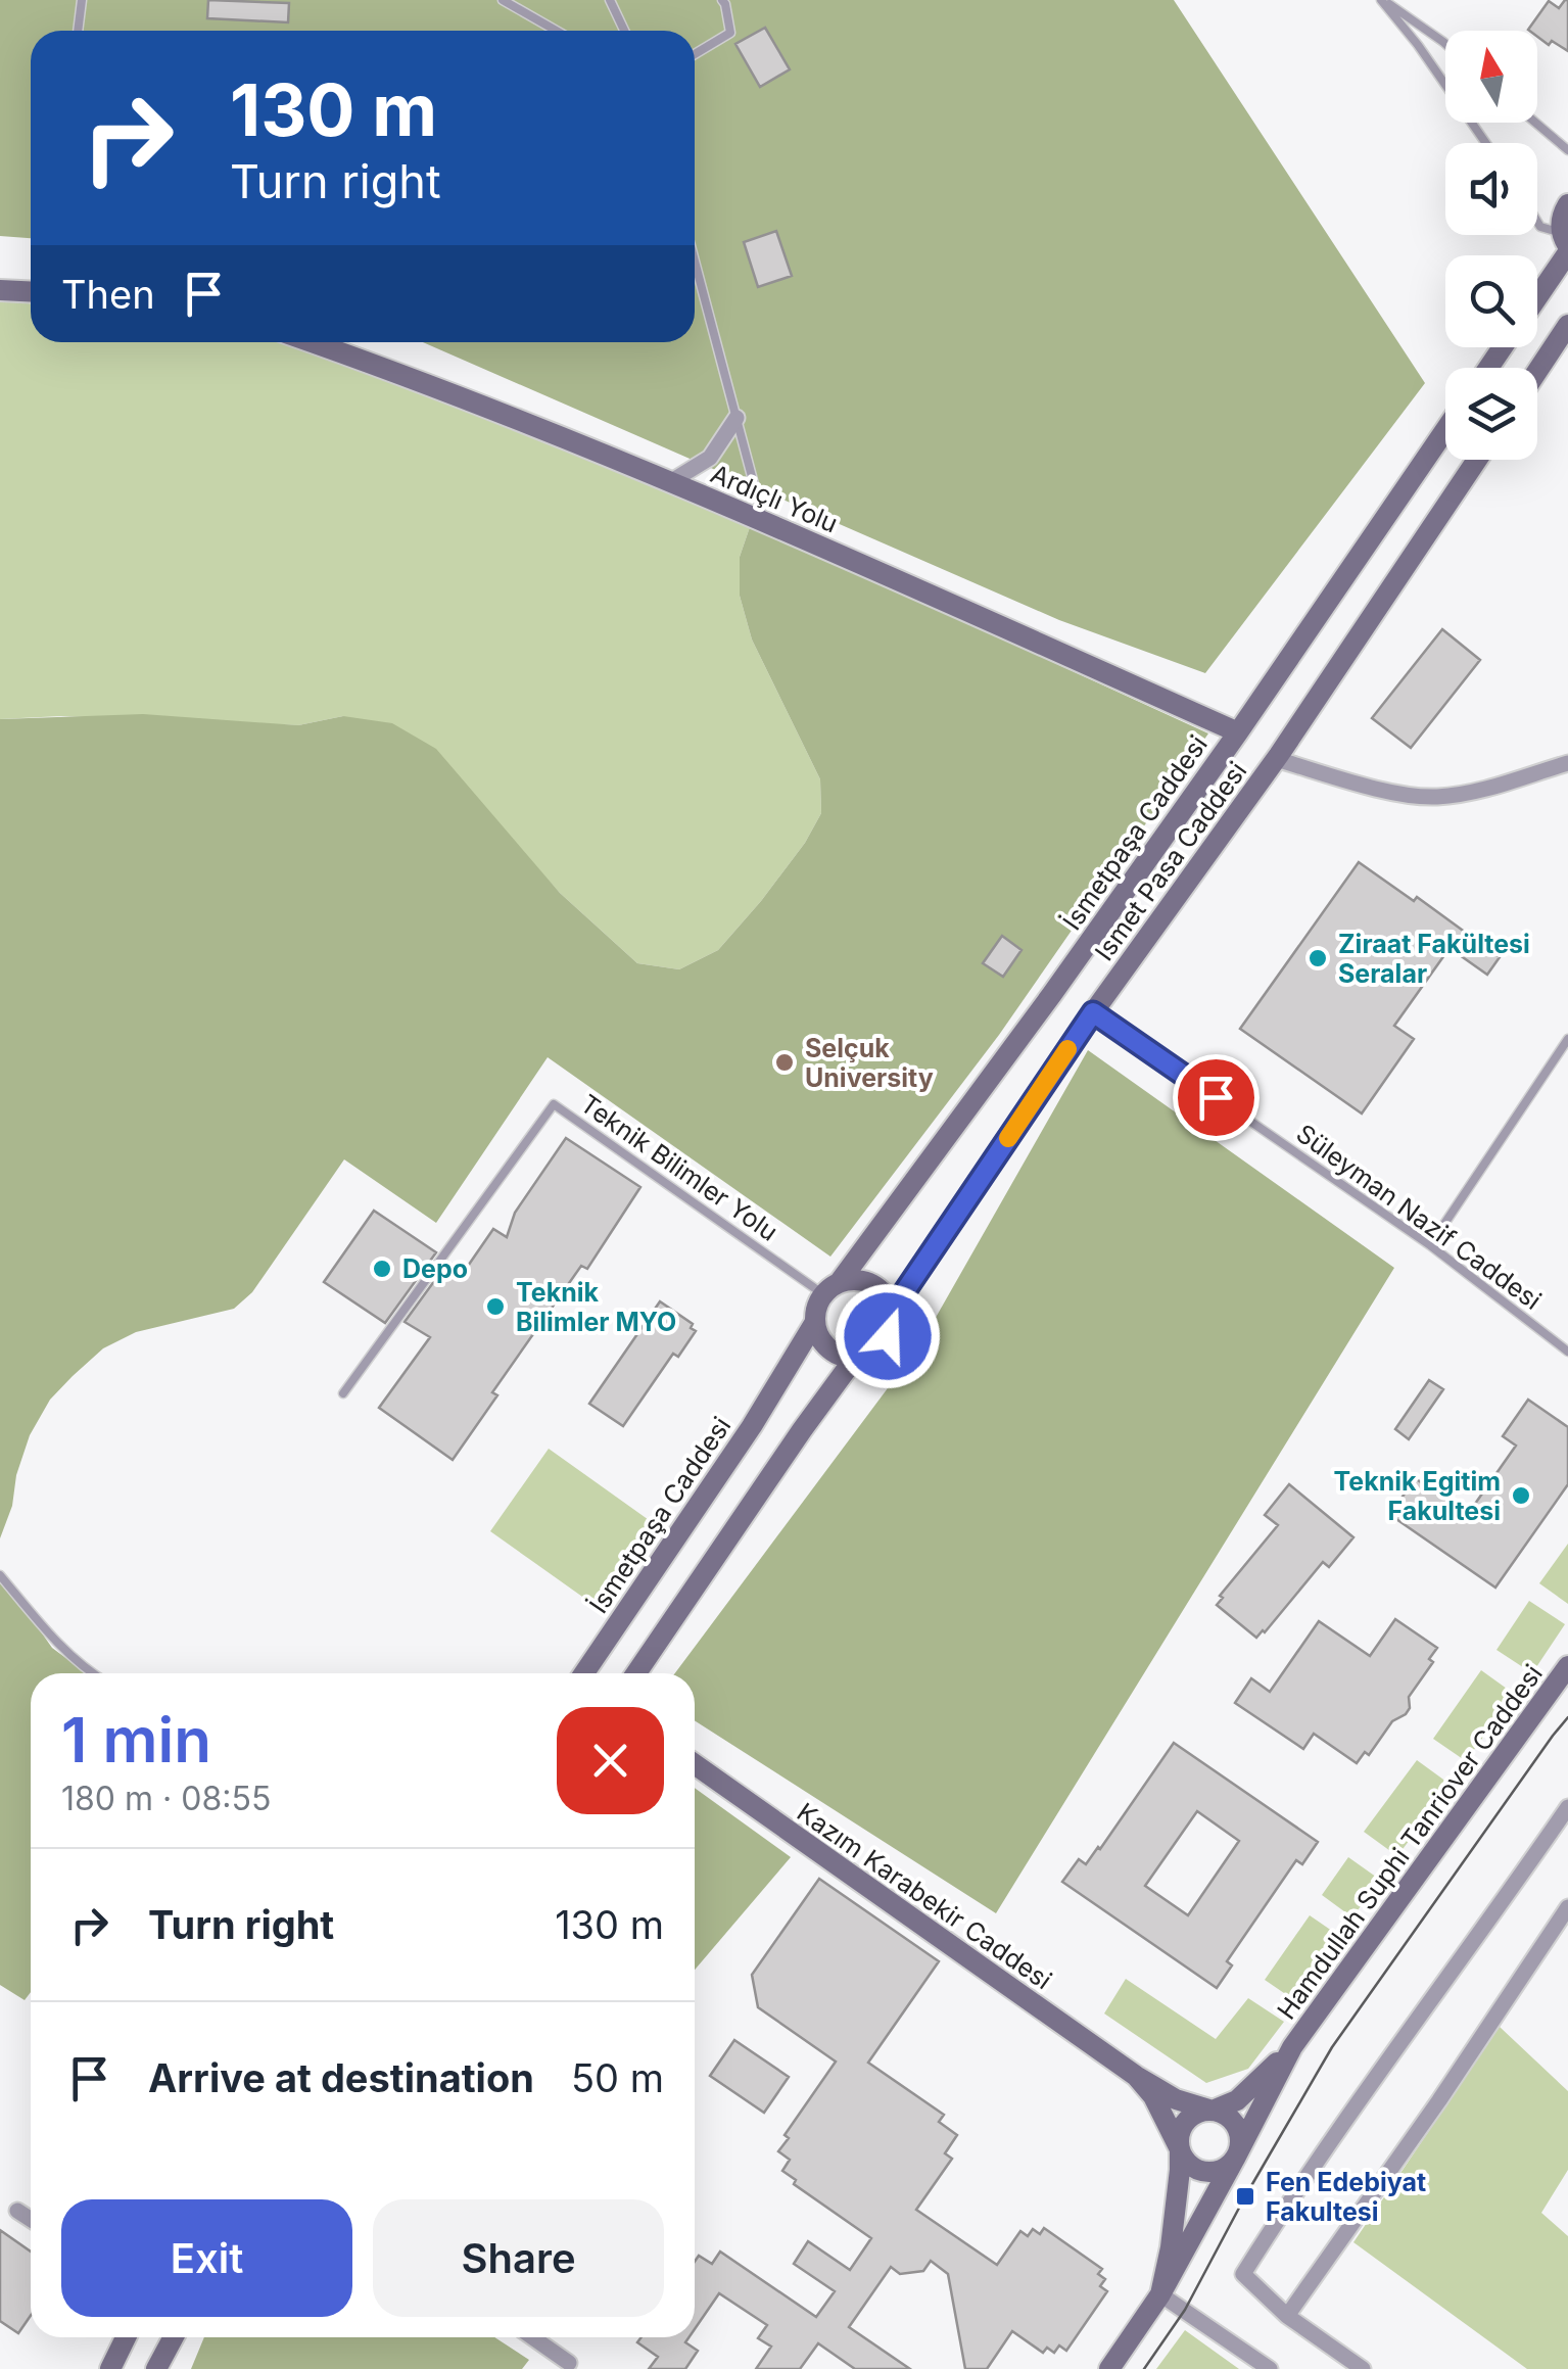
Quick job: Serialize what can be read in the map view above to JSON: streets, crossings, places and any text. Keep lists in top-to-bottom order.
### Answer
{
  "streets": {
    "main road": [
      "Ardıçlı Yolu",
      "İsmetpaşa Caddesi",
      "Ismet Pasa Caddesi",
      "Hamdullah Suphi Tanriover Caddesi",
      "Kazım Karabekir Caddesi"
    ],
    "lane": ["Teknik Bilimler Yolu", "Süleyman Nazif Caddesi"]
  },
  "crossings": [
    ["Ardıçlı Yolu", "İsmetpaşa Caddesi"],
    ["İsmetpaşa Caddesi", "Ismet Pasa Caddesi"],
    ["İsmetpaşa Caddesi", "Teknik Bilimler Yolu"],
    ["Ismet Pasa Caddesi", "Teknik Bilimler Yolu"],
    ["Ismet Pasa Caddesi", "Süleyman Nazif Caddesi"]
  ],
  "places": {
    "other": [
      "Ziraat Fakültesi Seralar",
      "Selçuk University",
      "Depo",
      "Teknik Bilimler MYO",
      "Teknik Egitim Fakultesi"
    ],
    "transit": ["Fen Edebiyat Fakultesi"]
  },
  "north": "top",
  "page": {
    "turn": ["130 m", "Turn right"],
    "then": "Then",
    "heading": ["1 min", "180 m · 08:55"],
    "list": [
      {
        "name": "Turn right",
        "value": "130 m"
      },
      {
        "name": "Arrive at destination",
        "value": "50 m"
      }
    ],
    "buttons": ["Exit", "Share"]
  }
}
